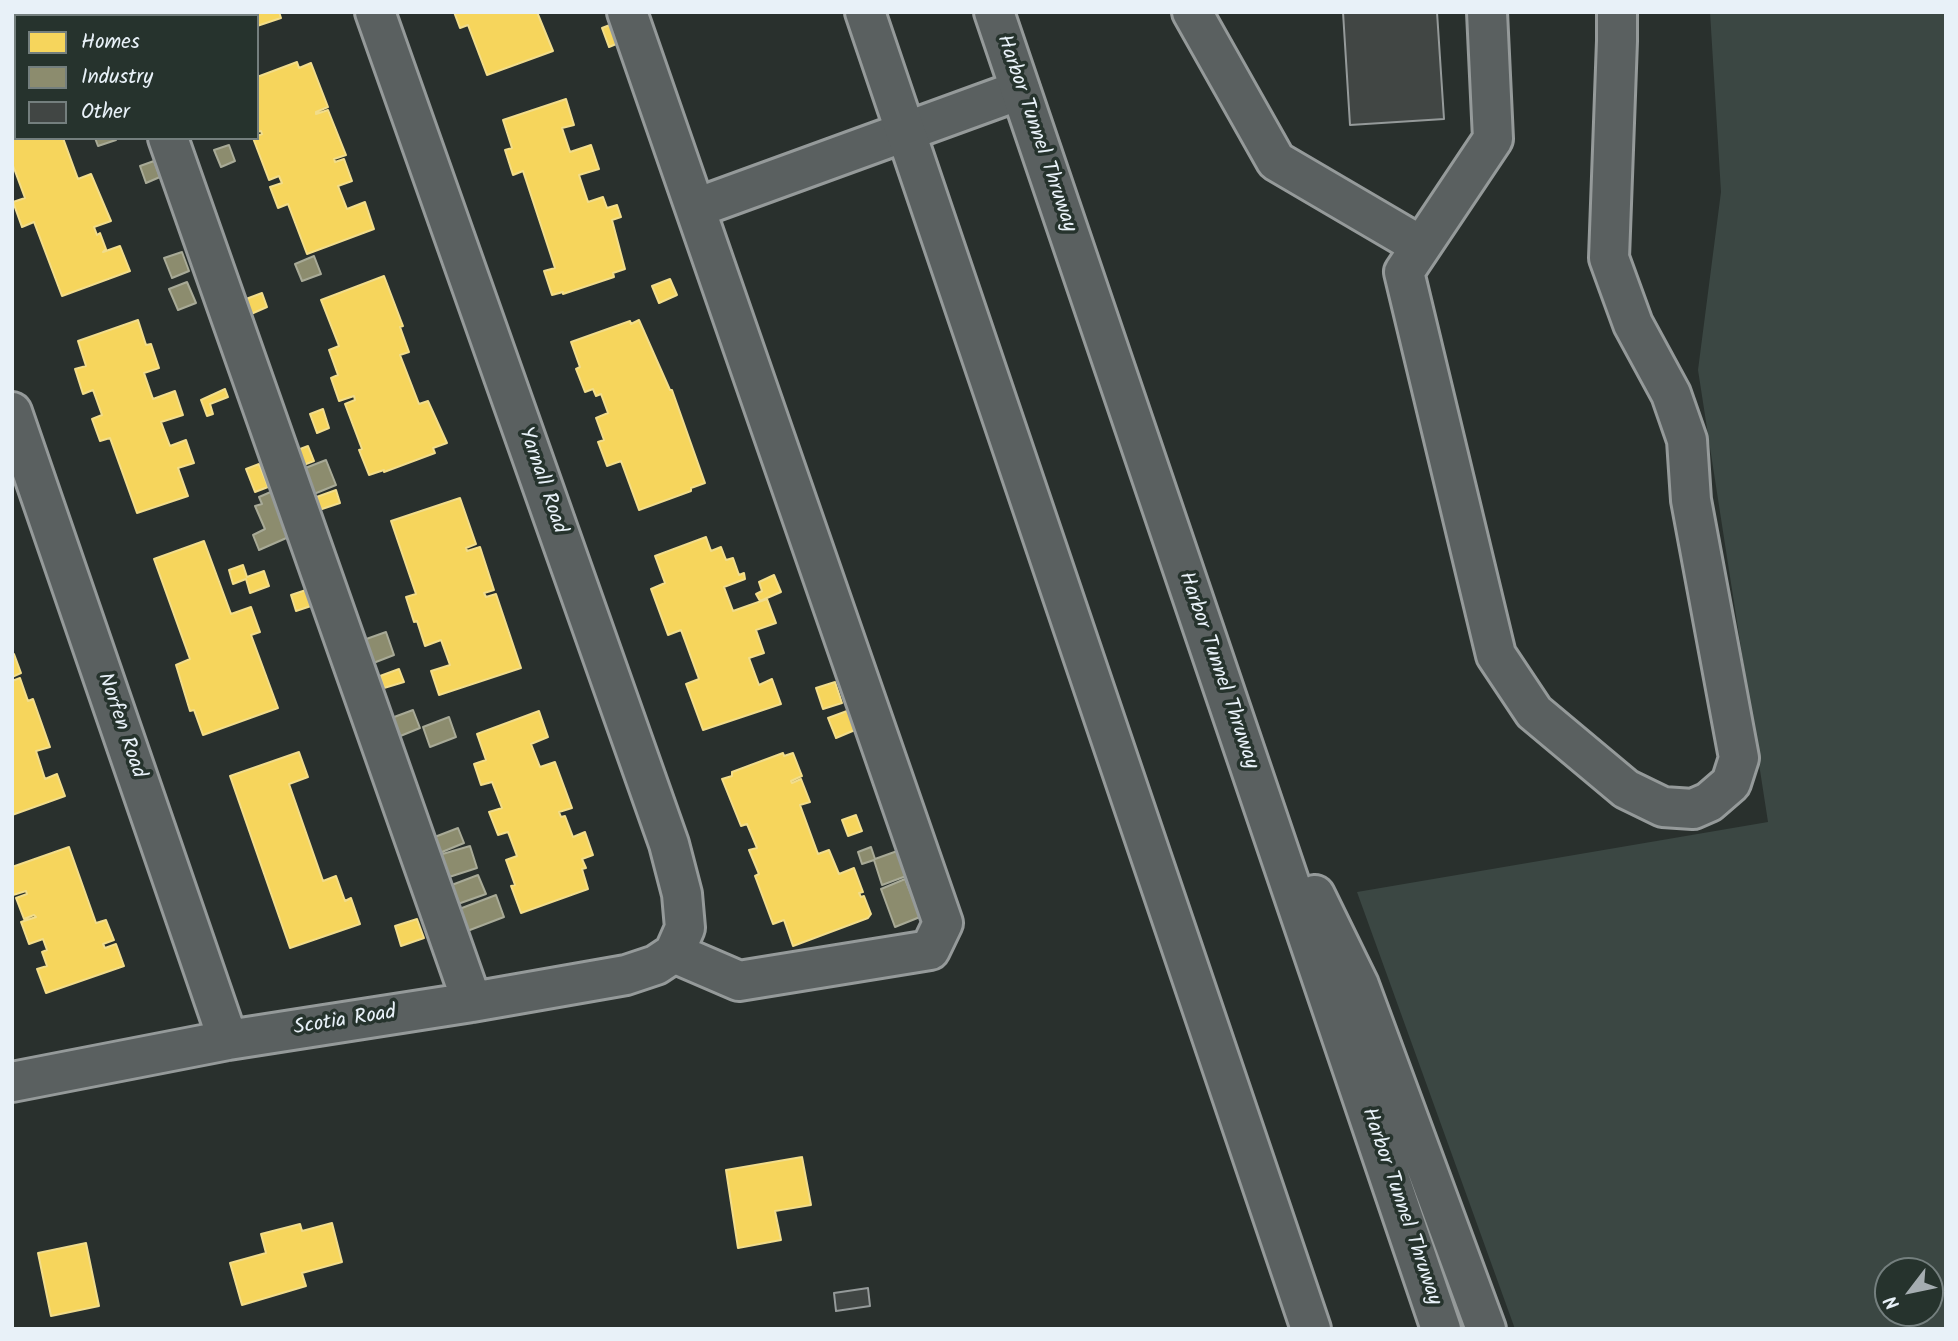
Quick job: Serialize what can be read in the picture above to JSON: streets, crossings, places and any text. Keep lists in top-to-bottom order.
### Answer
{
  "streets": {
    "main road": [
      "Harbor Tunnel Thruway",
      "Yarnall Road",
      "Norfen Road",
      "Scotia Road"
    ]
  },
  "crossings": [
    ["Yarnall Road", "Scotia Road"],
    ["Norfen Road", "Scotia Road"]
  ],
  "legend": ["Homes", "Industry", "Other"],
  "north": "bottom left"
}
